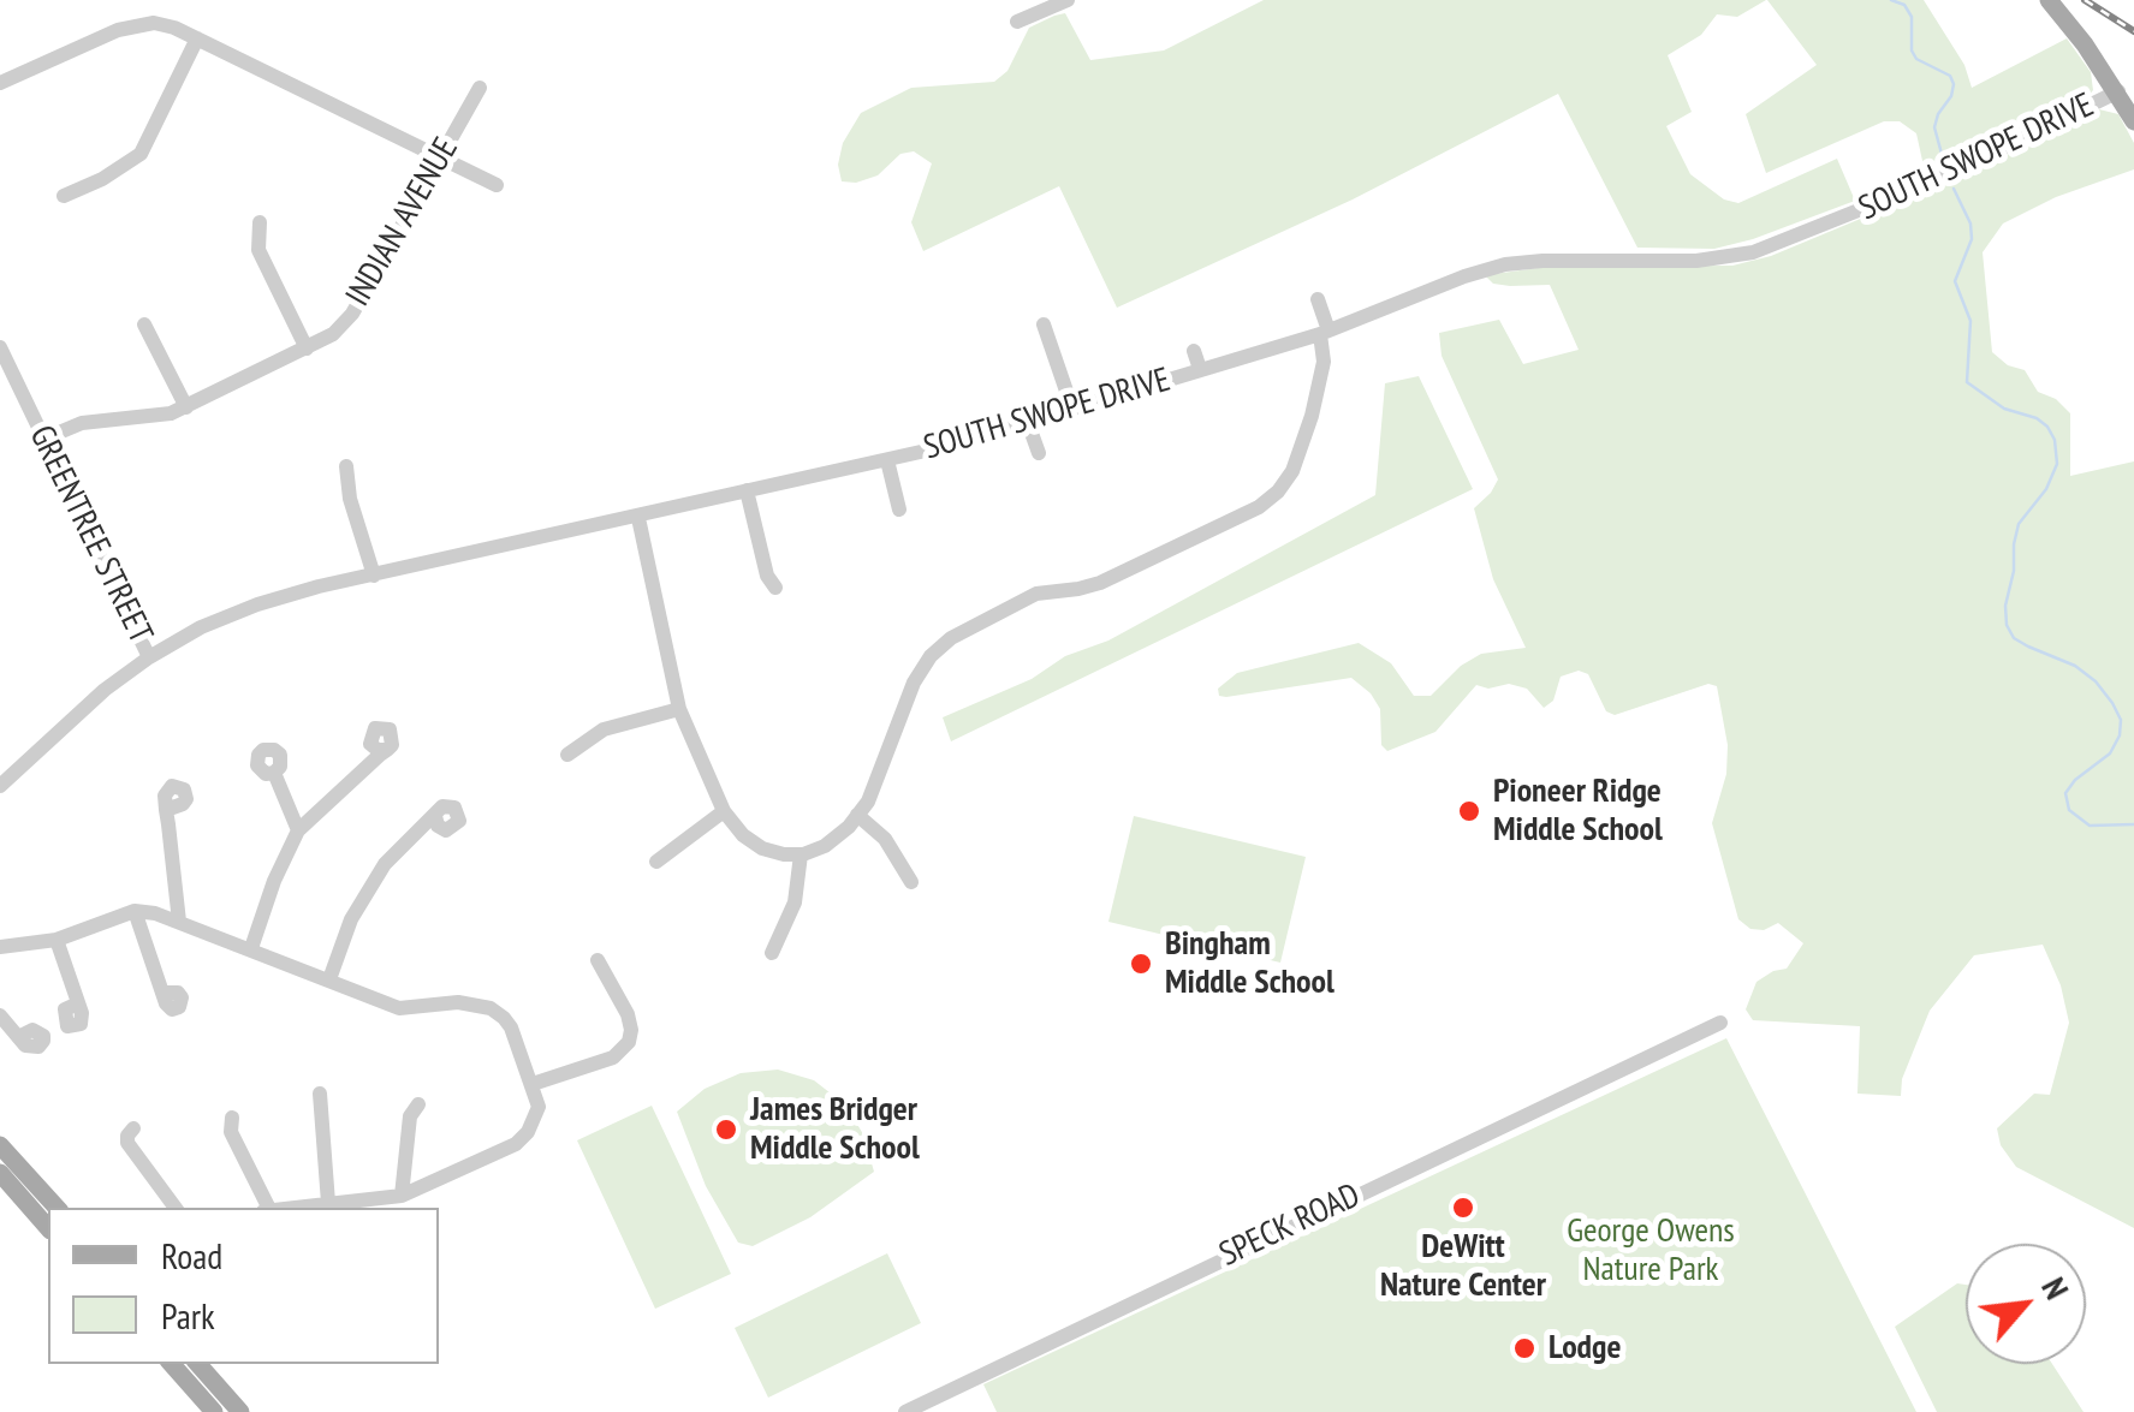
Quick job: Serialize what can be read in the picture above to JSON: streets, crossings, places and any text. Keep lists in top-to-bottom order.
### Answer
{
  "streets": {
    "street": [
      "SOUTH SWOPE DRIVE",
      "INDIAN AVENUE",
      "GREENTREE STREET",
      "SPECK ROAD"
    ]
  },
  "crossings": [
    ["SOUTH SWOPE DRIVE", "GREENTREE STREET"],
    ["INDIAN AVENUE", "GREENTREE STREET"]
  ],
  "parks": ["George Owens Nature Park"],
  "places": [
    "Pioneer Ridge Middle School",
    "Bingham Middle School",
    "James Bridger Middle School",
    "DeWitt Nature Center",
    "Lodge"
  ],
  "legend": ["Road", "Park"],
  "north": "top right"
}
